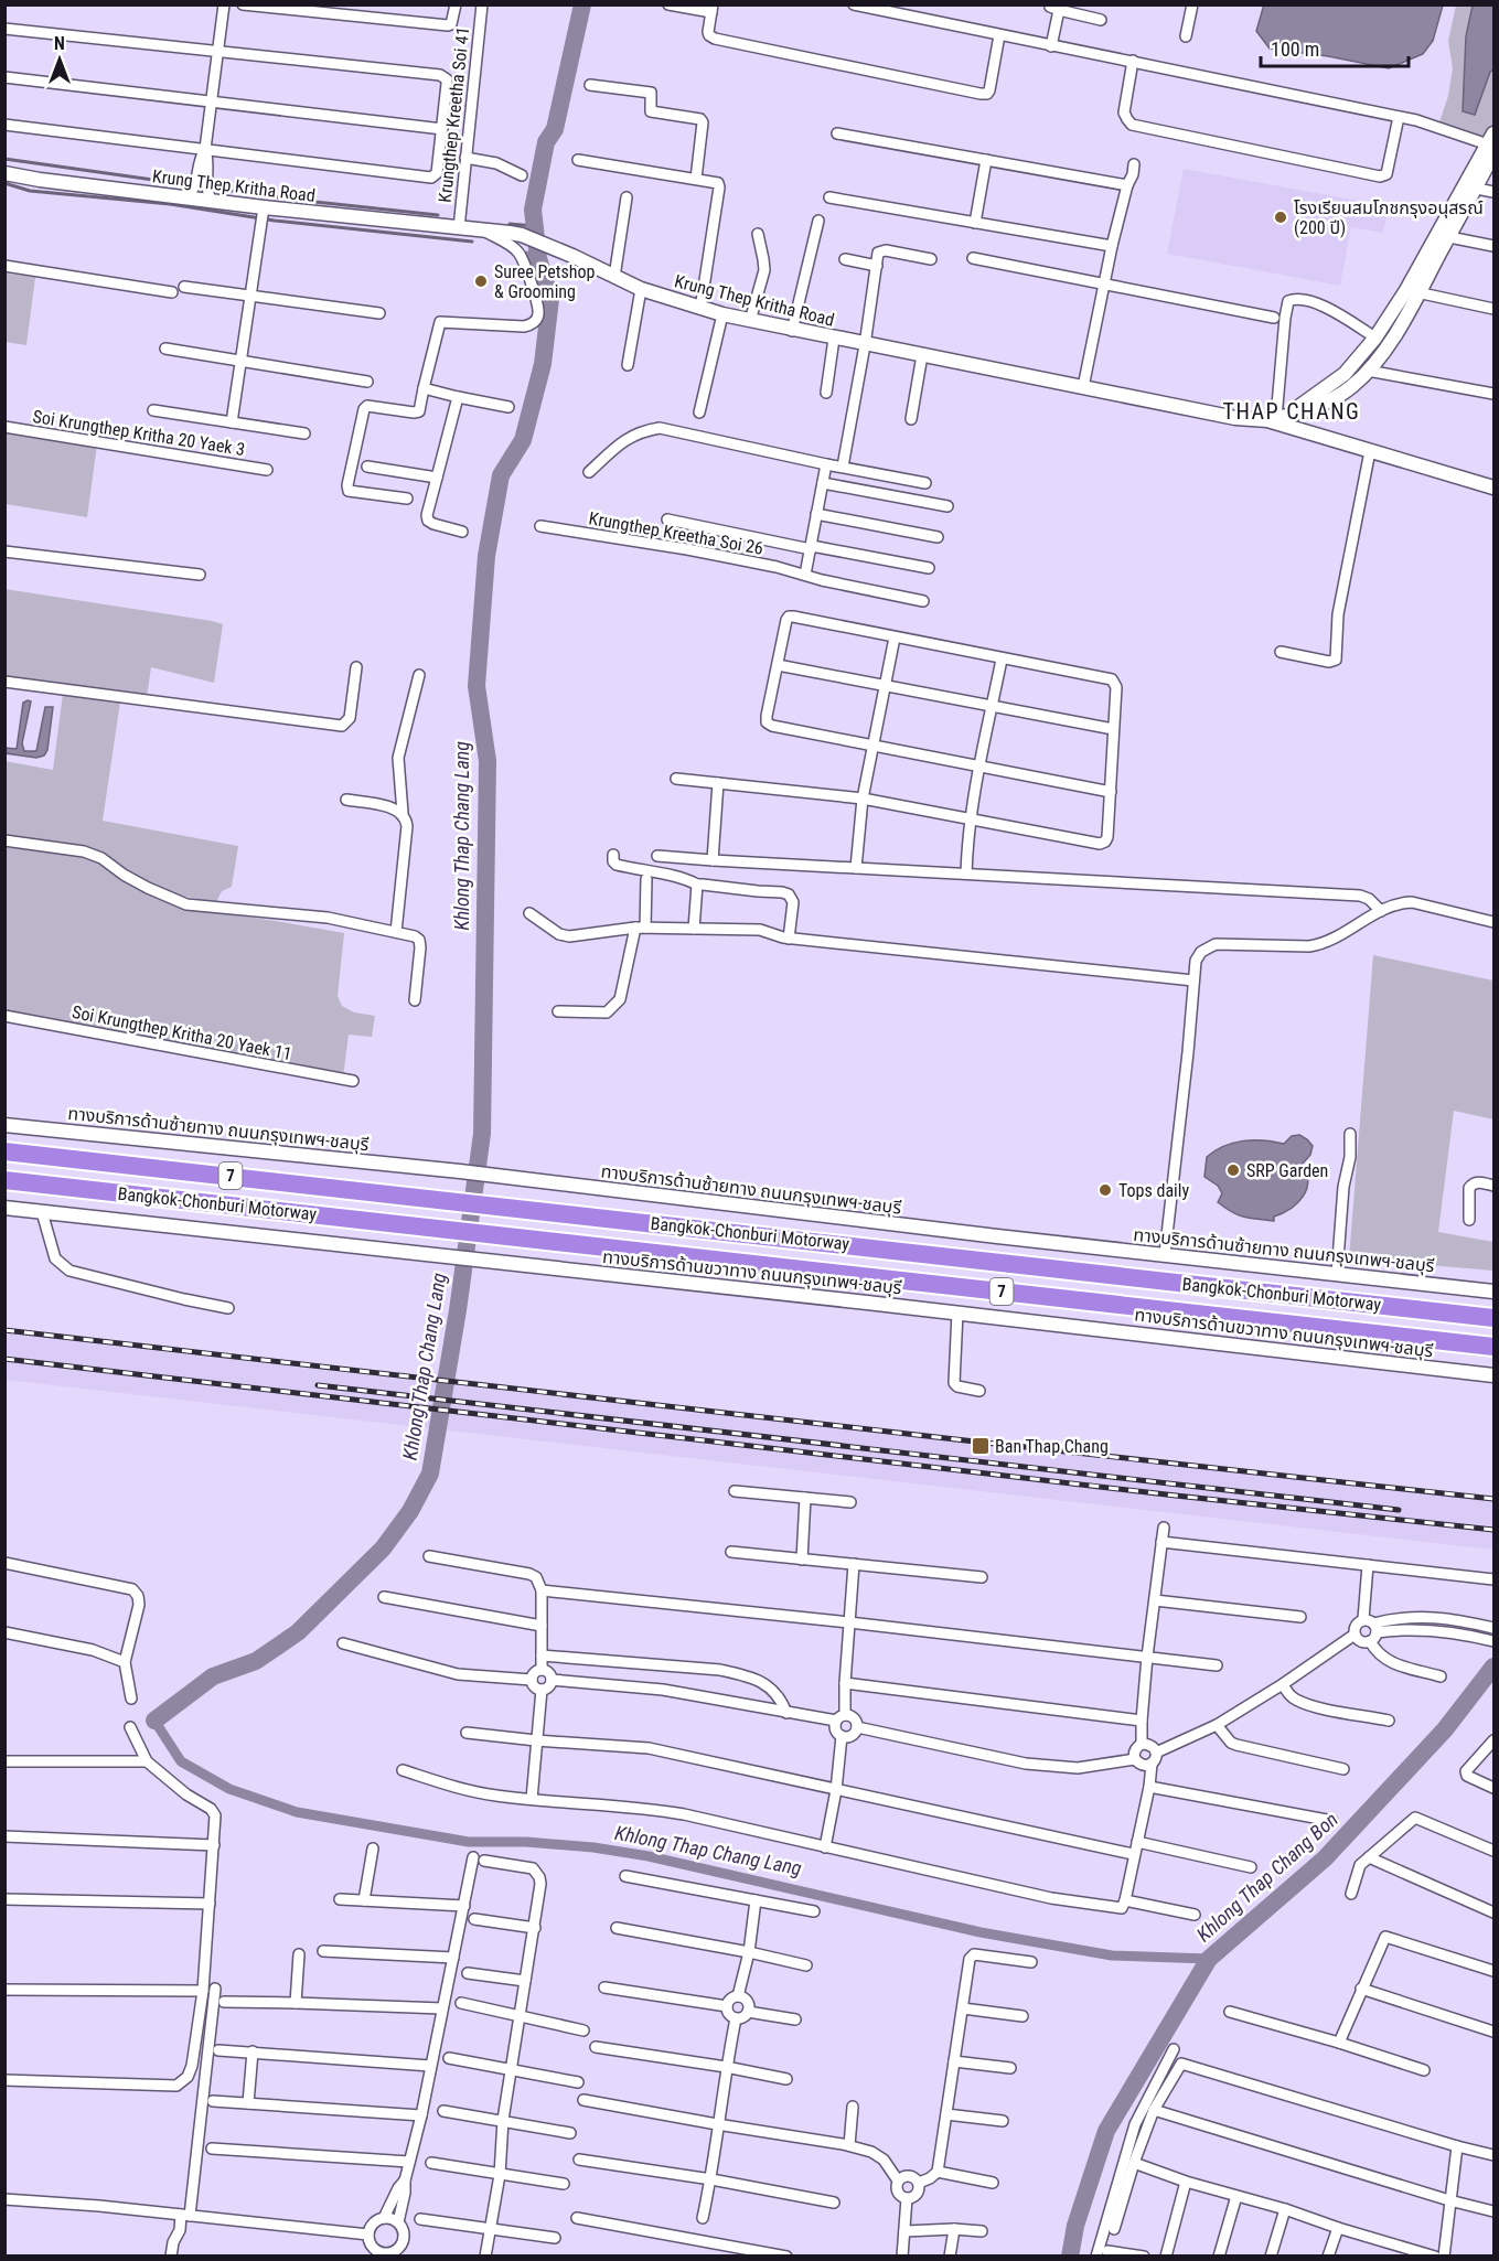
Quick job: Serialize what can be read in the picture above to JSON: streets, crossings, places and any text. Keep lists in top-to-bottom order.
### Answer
{
  "streets": {
    "highway": ["7", "Bangkok-Chonburi Motorway"],
    "main road": ["Krung Thep Kritha Road", "ทางบริการด้านซ้ายทาง ถนนกรุงเทพฯ-ชลบุรี", "ทางบริการด้านขวาทาง ถนนกรุงเทพฯ-ชลบุรี"],
    "street": [
      "Krungthep Kreetha Soi 41",
      "Soi Krungthep Kritha 20 Yaek 3",
      "Krungthep Kreetha Soi 26",
      "Soi Krungthep Kritha 20 Yaek 11"
    ]
  },
  "crossings": [
    ["Krungthep Kreetha Soi 41", "Krung Thep Kritha Road"]
  ],
  "districts": ["THAP CHANG"],
  "water": ["Khlong Thap Chang Lang", "Khlong Thap Chang Bon"],
  "places": {
    "other": [
      "โรงเรียนสมโภชกรุงอนุสรณ์ (200 ปี)",
      "Suree Petshop & Grooming",
      "SRP Garden",
      "Tops daily"
    ],
    "transit": ["Ban Thap Chang"]
  },
  "scale_bar": "100 m",
  "north": "top"
}
